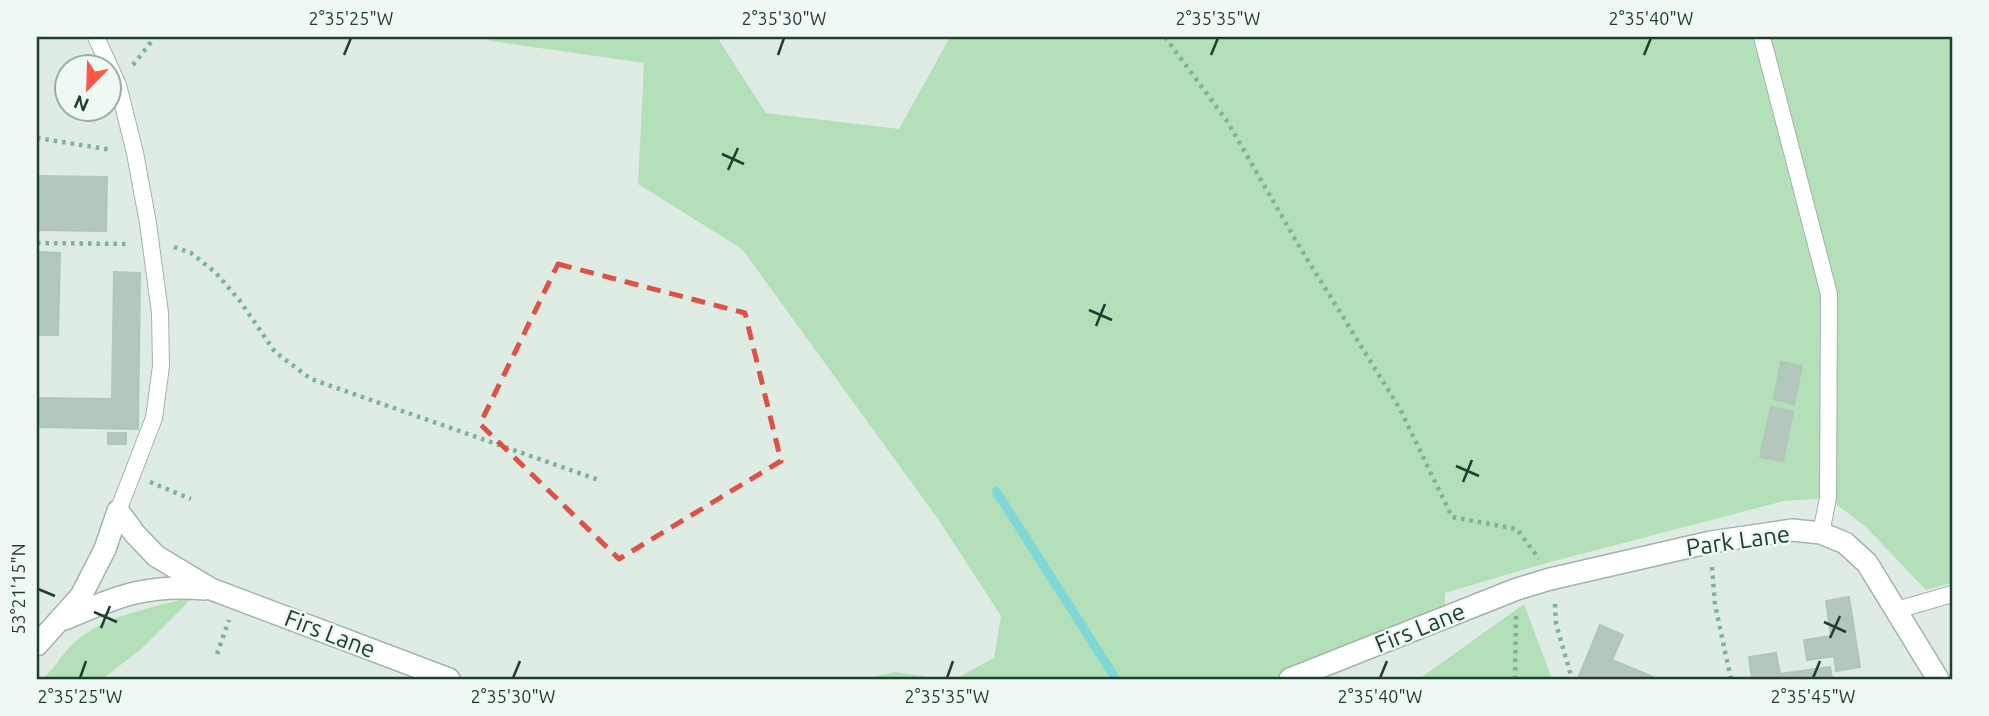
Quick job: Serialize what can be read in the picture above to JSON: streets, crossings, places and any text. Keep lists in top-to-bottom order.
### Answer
{
  "streets": {
    "street": ["Park Lane", "Firs Lane"]
  },
  "crossings": [
    ["Park Lane", "Firs Lane"]
  ],
  "north": "bottom left",
  "coordinates": [
    "2°35'25\"W",
    "2°35'30\"W",
    "2°35'35\"W",
    "2°35'40\"W",
    "53°21'15\"N",
    "2°35'45\"W"
  ]
}
